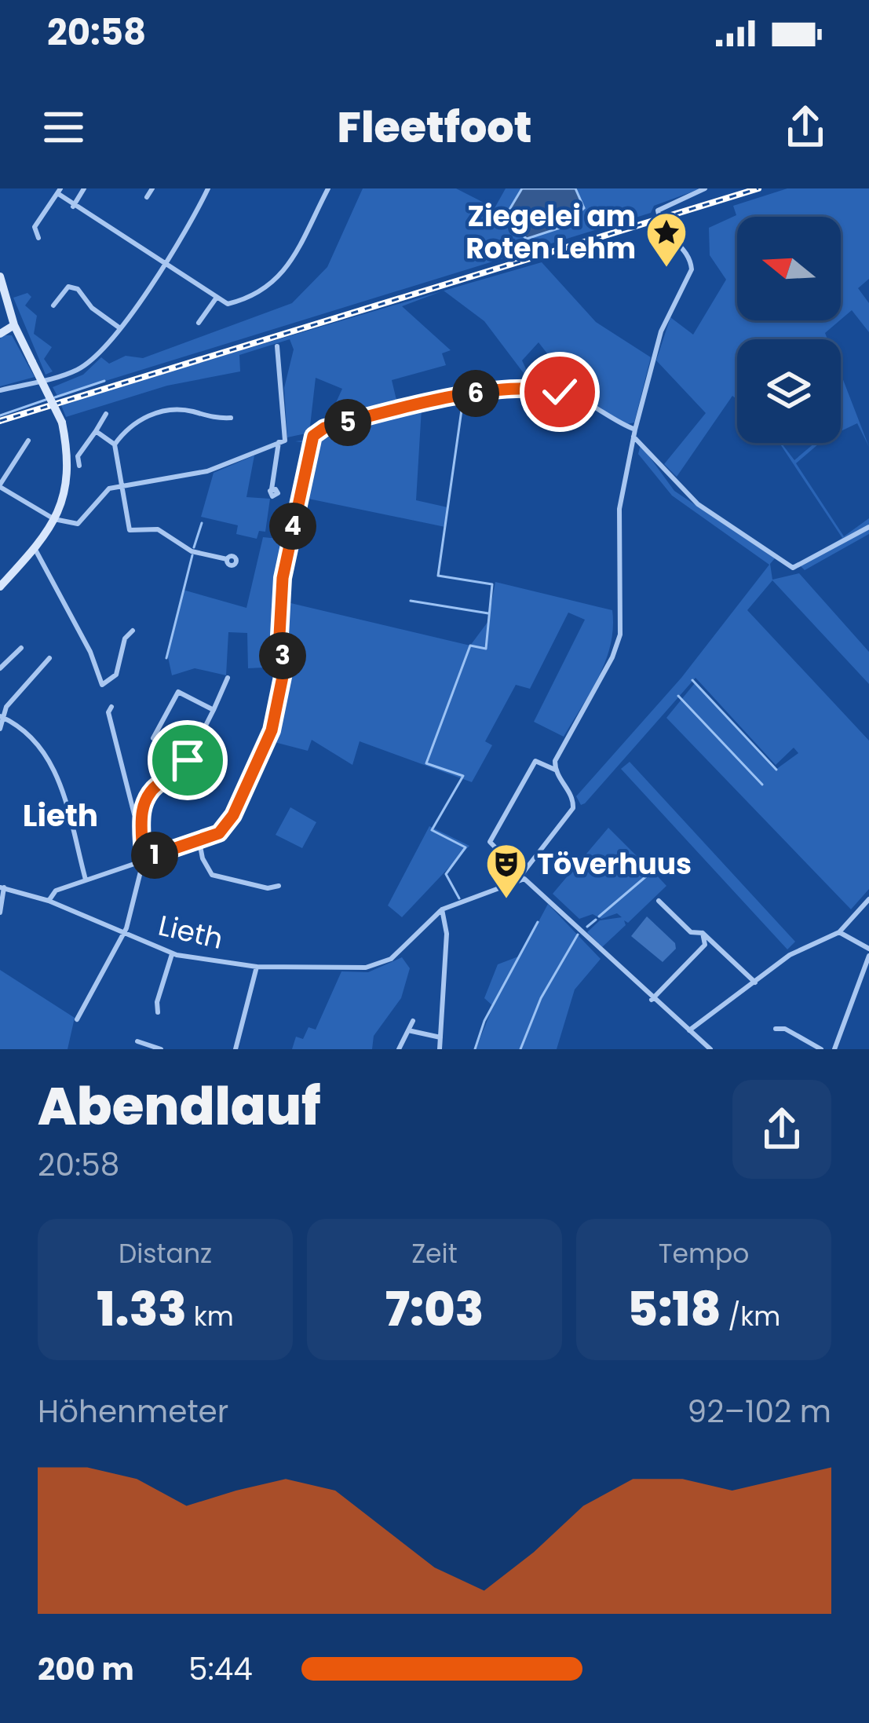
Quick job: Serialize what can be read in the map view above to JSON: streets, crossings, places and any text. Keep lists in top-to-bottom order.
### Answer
{
  "streets": {
    "street": ["Lieth"]
  },
  "districts": ["Lieth"],
  "places": {
    "place": ["Ziegelei am Roten Lehm"],
    "theatre": ["Töverhuus"]
  },
  "north": "left",
  "page": {
    "status": "20:58",
    "header": "Fleetfoot",
    "pins": [
      "6",
      "5",
      "4",
      "3",
      "1"
    ],
    "heading": ["Abendlauf", "20:58"],
    "stats": [
      ["Distanz", "1.33 km"],
      ["Zeit", "7:03"],
      ["Tempo", "5:18 /km"]
    ],
    "chart": ["Höhenmeter", "92–102 m"],
    "list": [
      {
        "name": "200 m",
        "note": "5:44"
      }
    ]
  }
}
